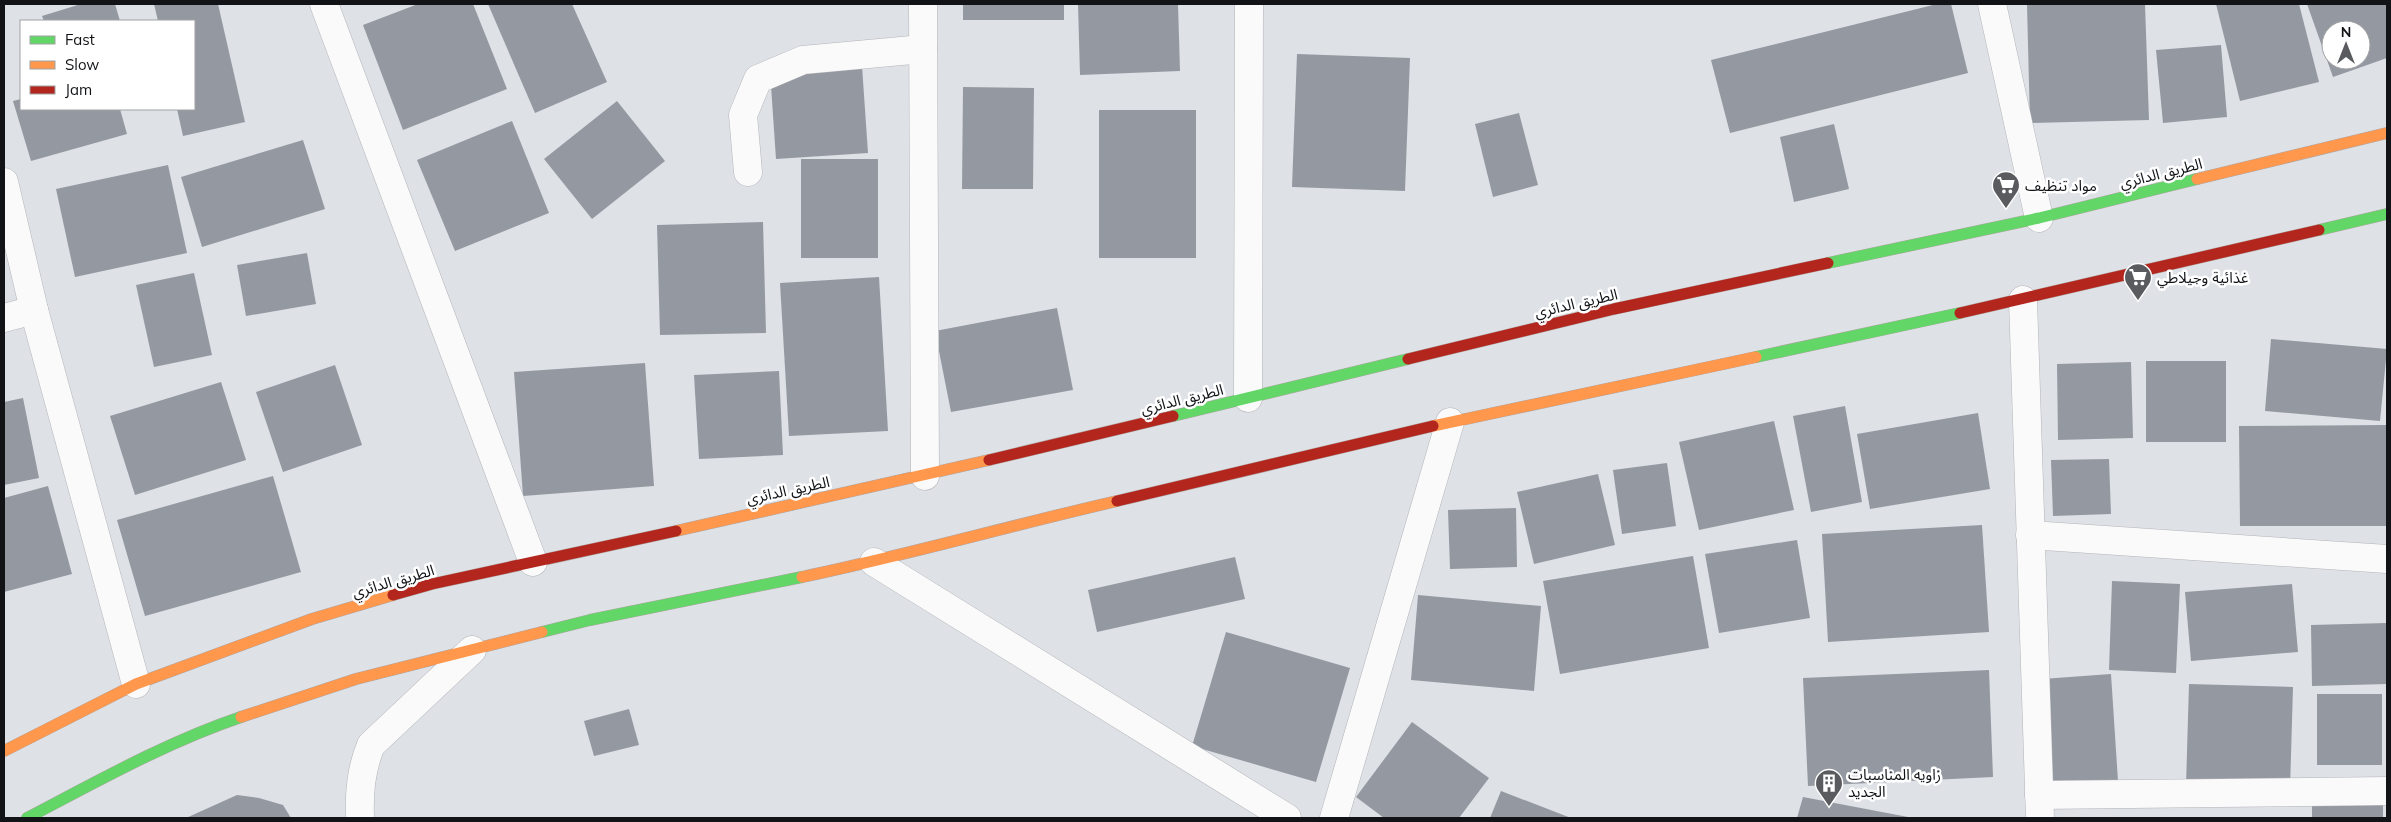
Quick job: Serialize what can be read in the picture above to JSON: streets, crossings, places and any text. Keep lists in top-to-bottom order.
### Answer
{
  "streets": {
    "main road": ["الطريق الدائري"]
  },
  "places": {
    "supermarket": ["مواد تنظيف", "غذائية وجيلاطي"],
    "building": ["زاويه المناسبات الجديد"]
  },
  "legend": ["Fast", "Slow", "Jam"],
  "north": "top"
}
